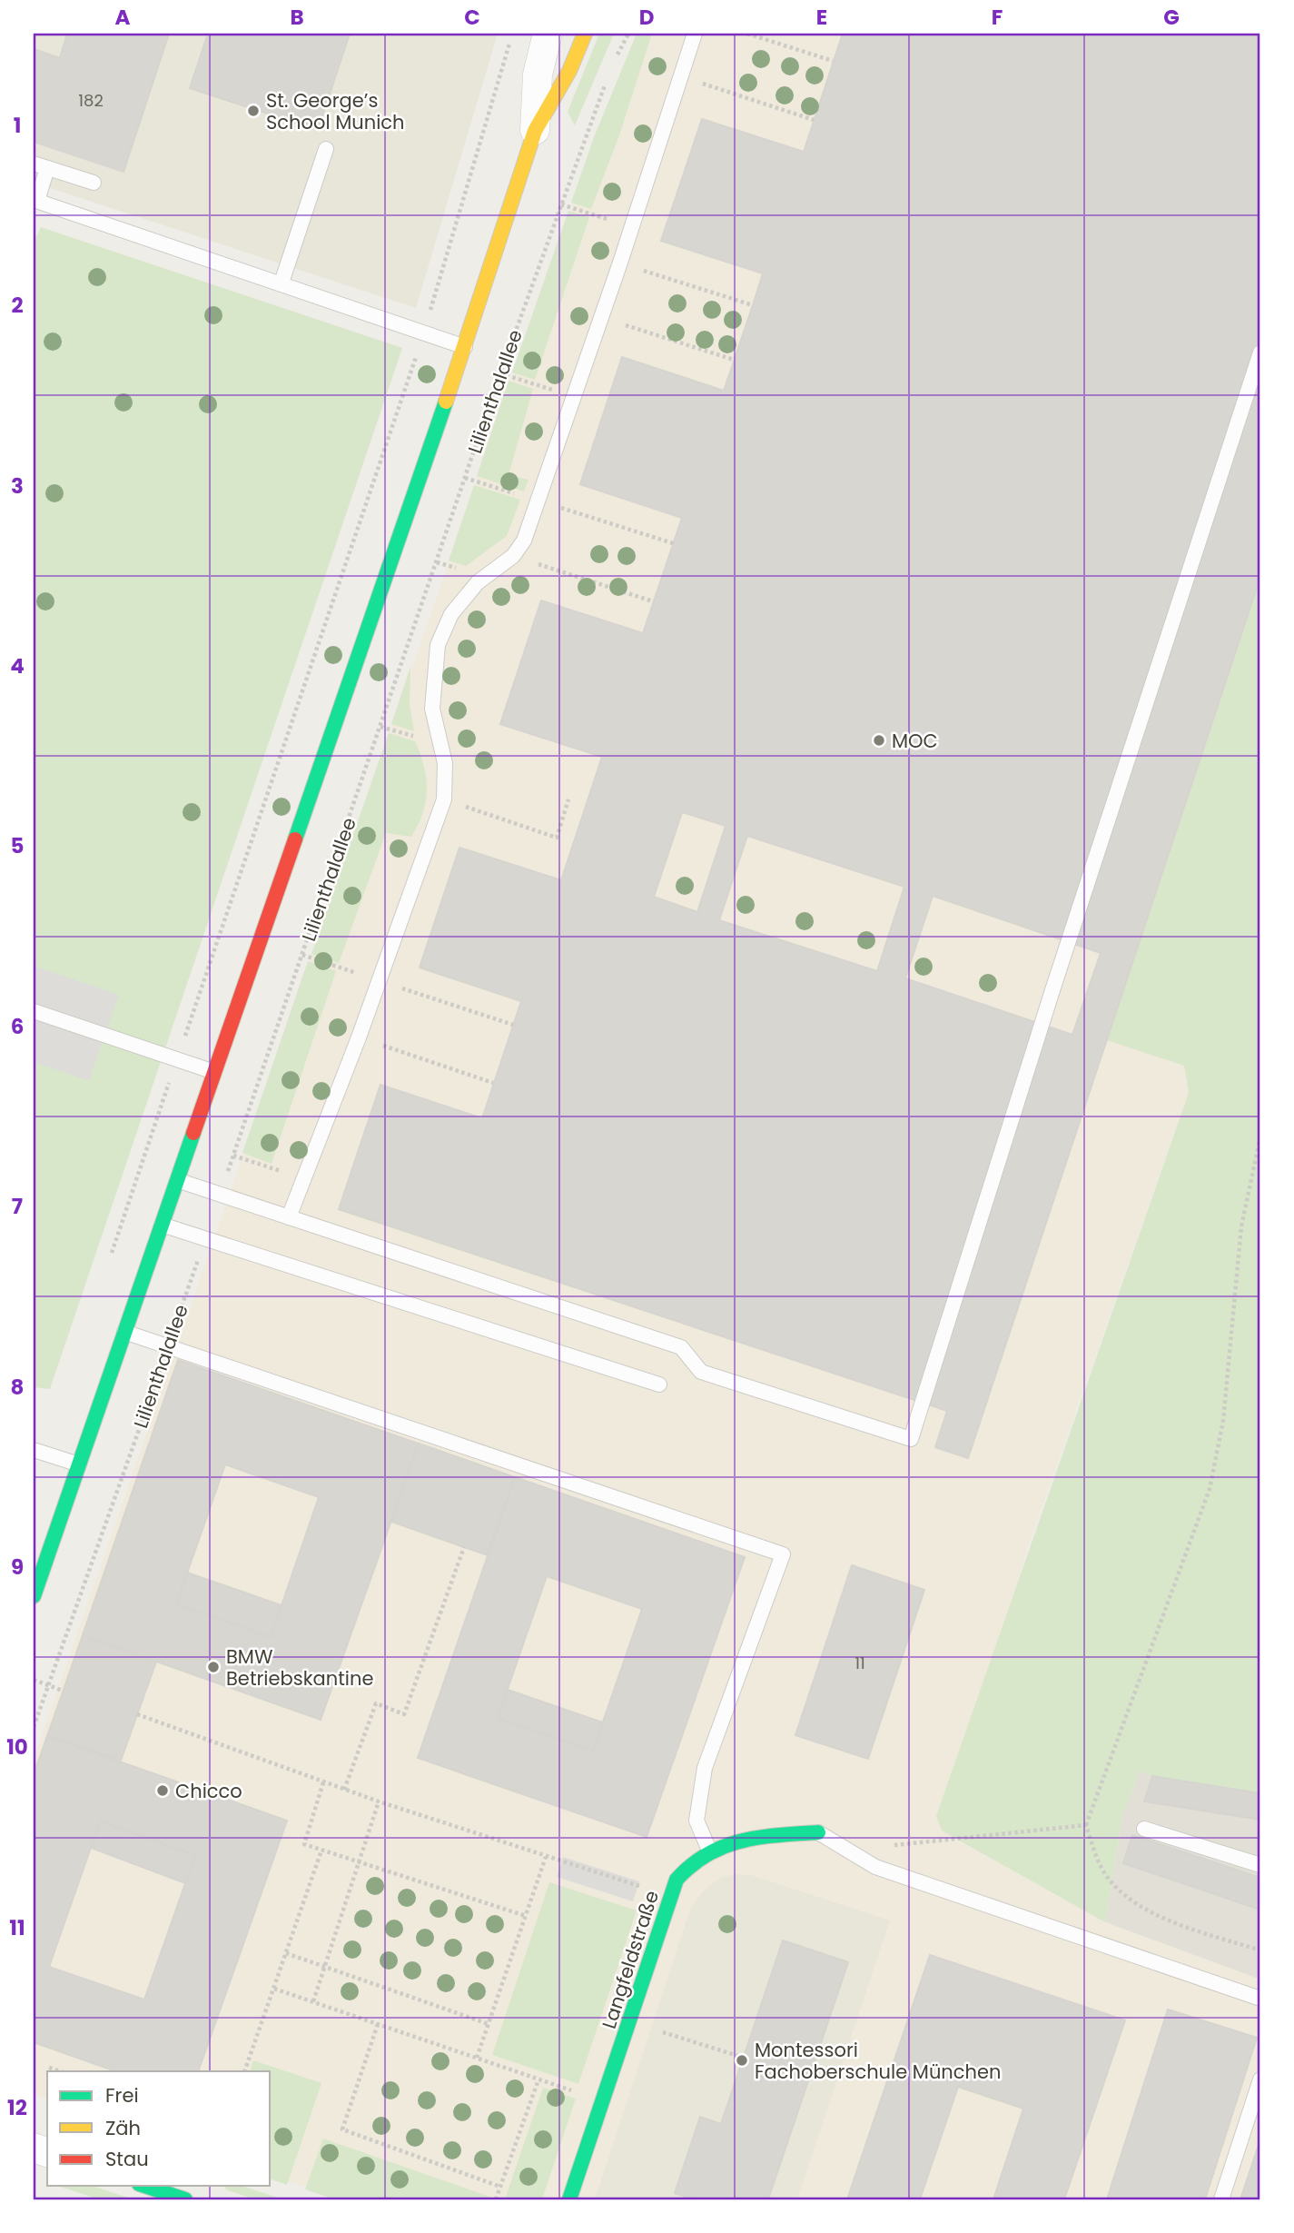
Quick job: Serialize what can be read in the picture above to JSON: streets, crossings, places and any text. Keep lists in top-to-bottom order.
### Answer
{
  "streets": {
    "street": ["Langfeldstraße"],
    "path": ["Lilienthalallee"]
  },
  "places": [
    "St. George’s School Munich",
    "MOC",
    "BMW Betriebskantine",
    "Chicco",
    "Montessori Fachoberschule München"
  ],
  "house_numbers": ["182", "11"],
  "legend": ["Frei", "Zäh", "Stau"],
  "grid": {
    "columns": [
      "A",
      "B",
      "C",
      "D",
      "E",
      "F",
      "G"
    ],
    "rows": [
      "1",
      "2",
      "3",
      "4",
      "5",
      "6",
      "7",
      "8",
      "9",
      "10",
      "11",
      "12"
    ]
  }
}
